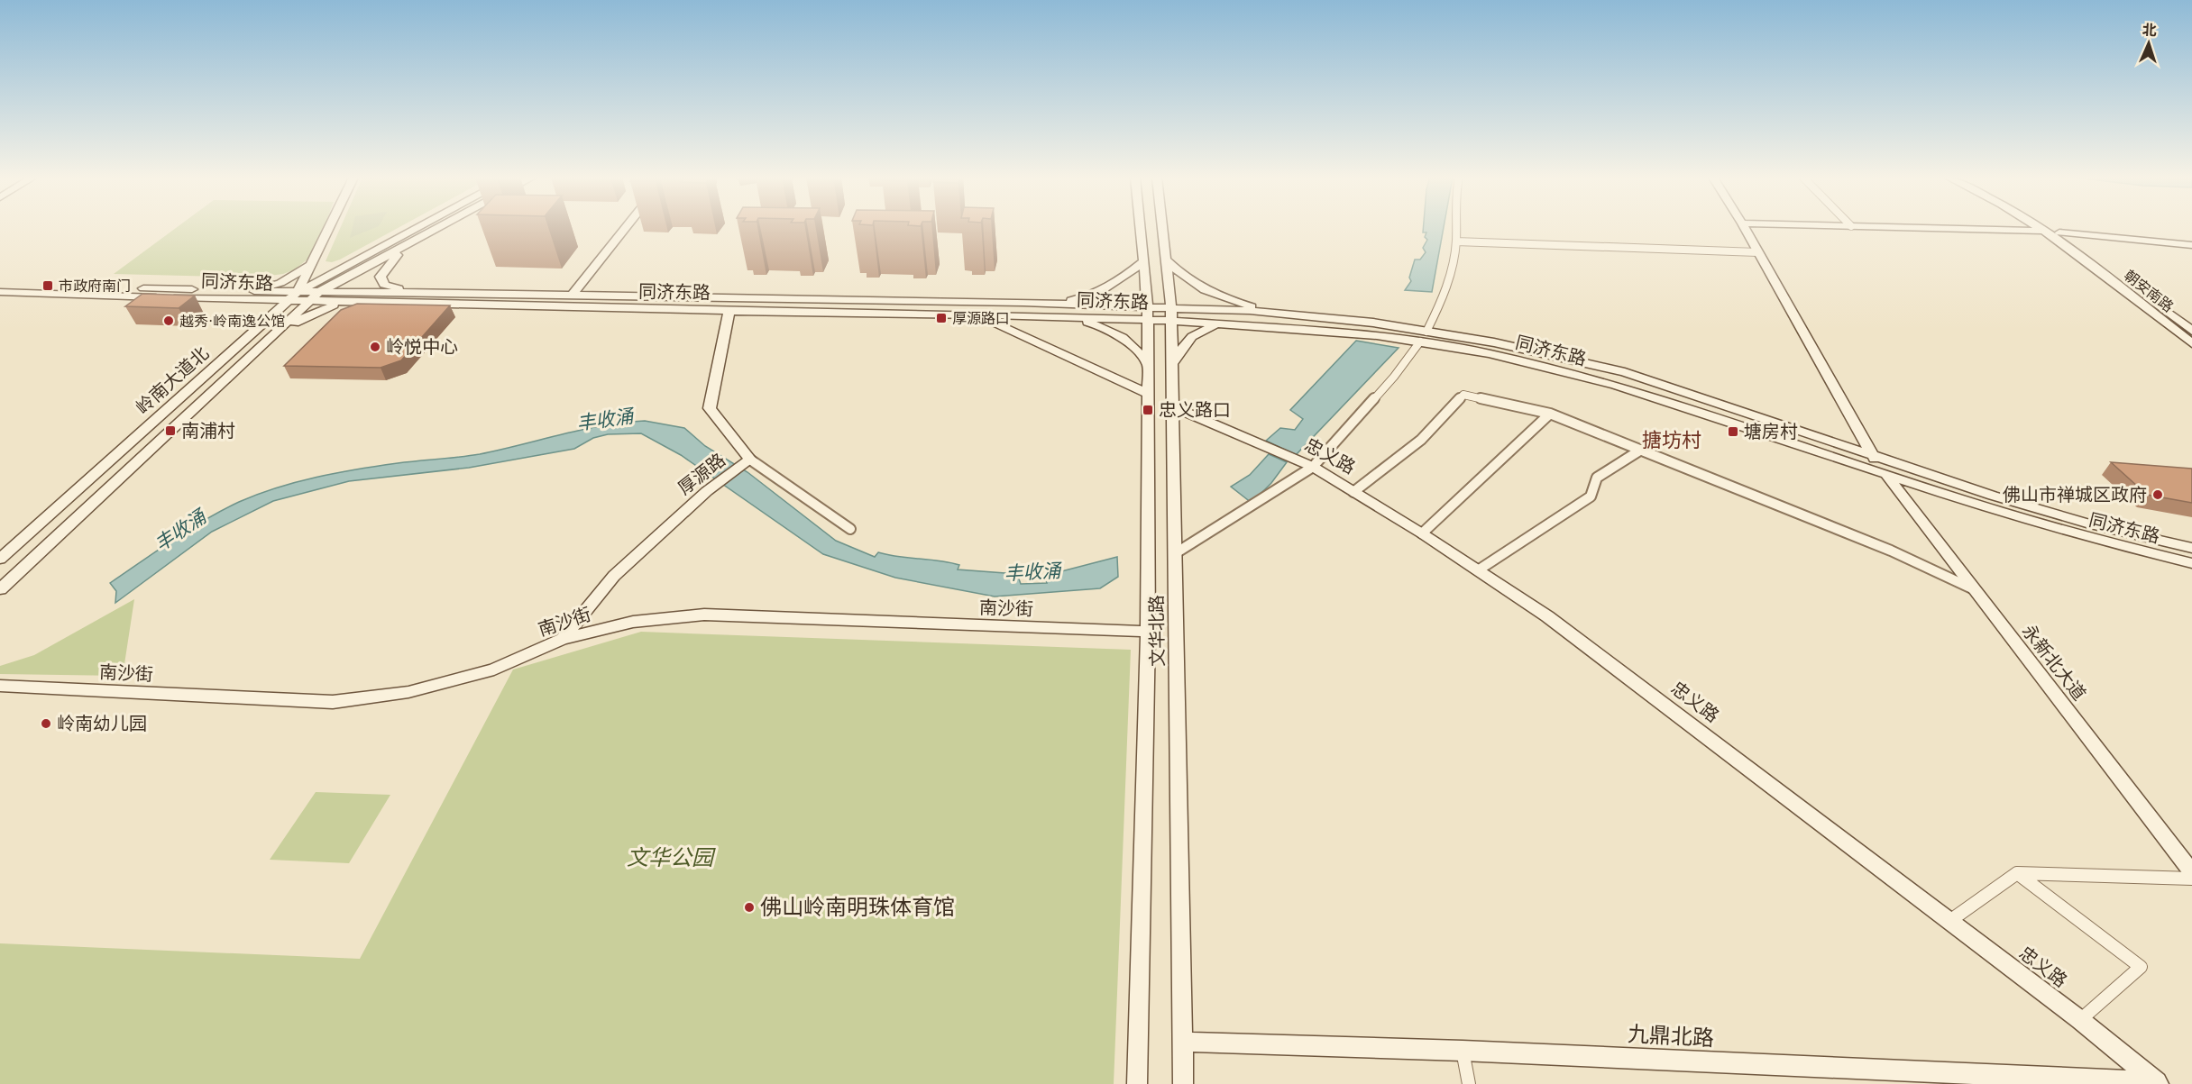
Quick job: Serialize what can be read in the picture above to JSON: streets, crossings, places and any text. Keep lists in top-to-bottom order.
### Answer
{
  "streets": {
    "main road": [
      "同济东路",
      "朝安南路",
      "岭南大道北",
      "忠义路",
      "厚源路",
      "南沙街",
      "文华北路",
      "永新北大道",
      "九鼎北路"
    ]
  },
  "crossings": [
    ["同济东路", "岭南大道北"],
    ["同济东路", "厚源路"],
    ["同济东路", "文华北路"],
    ["同济东路", "永新北大道"],
    ["忠义路", "文华北路"],
    ["忠义路", "九鼎北路"],
    ["厚源路", "南沙街"],
    ["南沙街", "文华北路"],
    ["文华北路", "九鼎北路"]
  ],
  "districts": ["搪坊村"],
  "water": ["丰收涌"],
  "parks": ["文华公园"],
  "places": {
    "transit": [
      "市政府南门",
      "厚源路口",
      "忠义路口",
      "南浦村",
      "塘房村"
    ],
    "other": [
      "越秀·岭南逸公馆",
      "岭悦中心",
      "佛山市禅城区政府",
      "岭南幼儿园",
      "佛山岭南明珠体育馆"
    ]
  },
  "north": "top"
}
